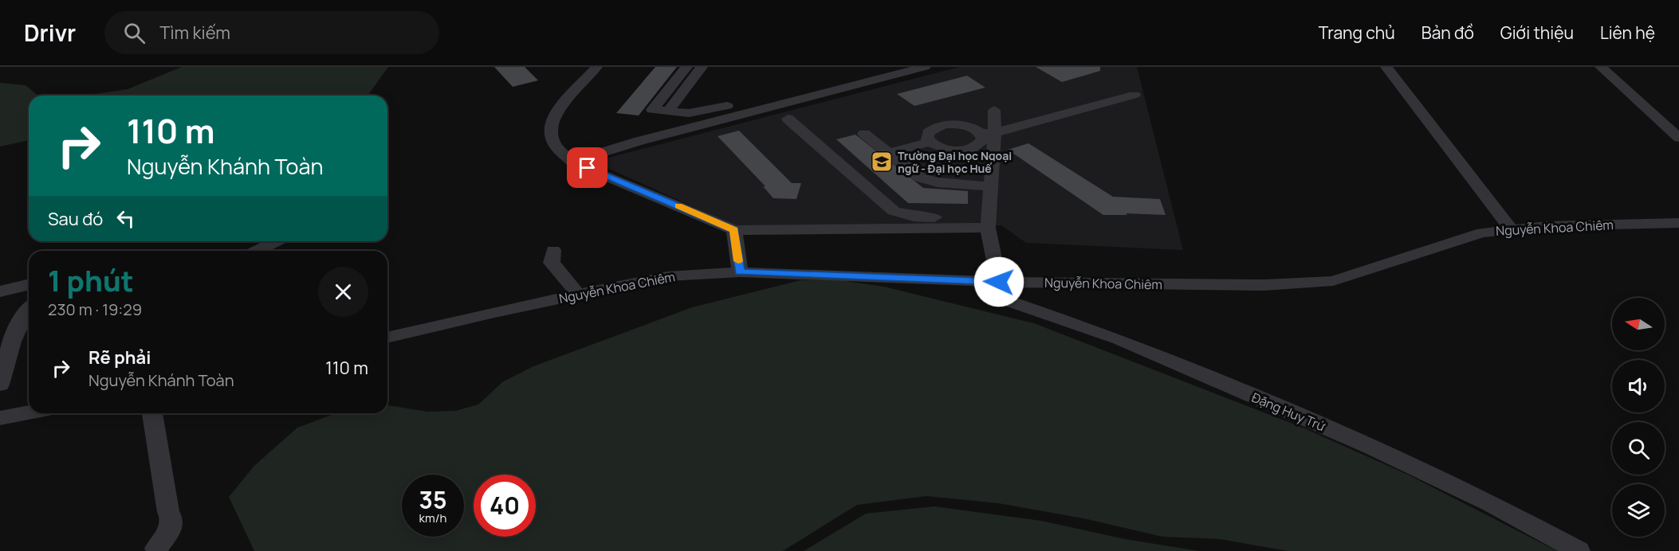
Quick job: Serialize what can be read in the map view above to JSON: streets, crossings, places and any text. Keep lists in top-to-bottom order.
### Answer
{
  "streets": {
    "street": ["Nguyễn Khoa Chiêm", "Đặng Huy Trứ"]
  },
  "crossings": [
    ["Nguyễn Khoa Chiêm", "Đặng Huy Trứ"]
  ],
  "places": {
    "school or university": ["Trường Đại học Ngoại ngữ - Đại học Huế"]
  },
  "north": "left",
  "page": {
    "header": "Drivr",
    "search": "Tìm kiếm",
    "nav": [
      "Trang chủ",
      "Bản đồ",
      "Giới thiệu",
      "Liên hệ"
    ],
    "turn": ["110 m", "Nguyễn Khánh Toàn"],
    "then": "Sau đó",
    "heading": ["1 phút", "230 m · 19:29"],
    "list": [
      {
        "name": "Rẽ phải",
        "note": "Nguyễn Khánh Toàn",
        "value": "110 m"
      }
    ],
    "speed": "35 km/h",
    "limit": "40"
  }
}
